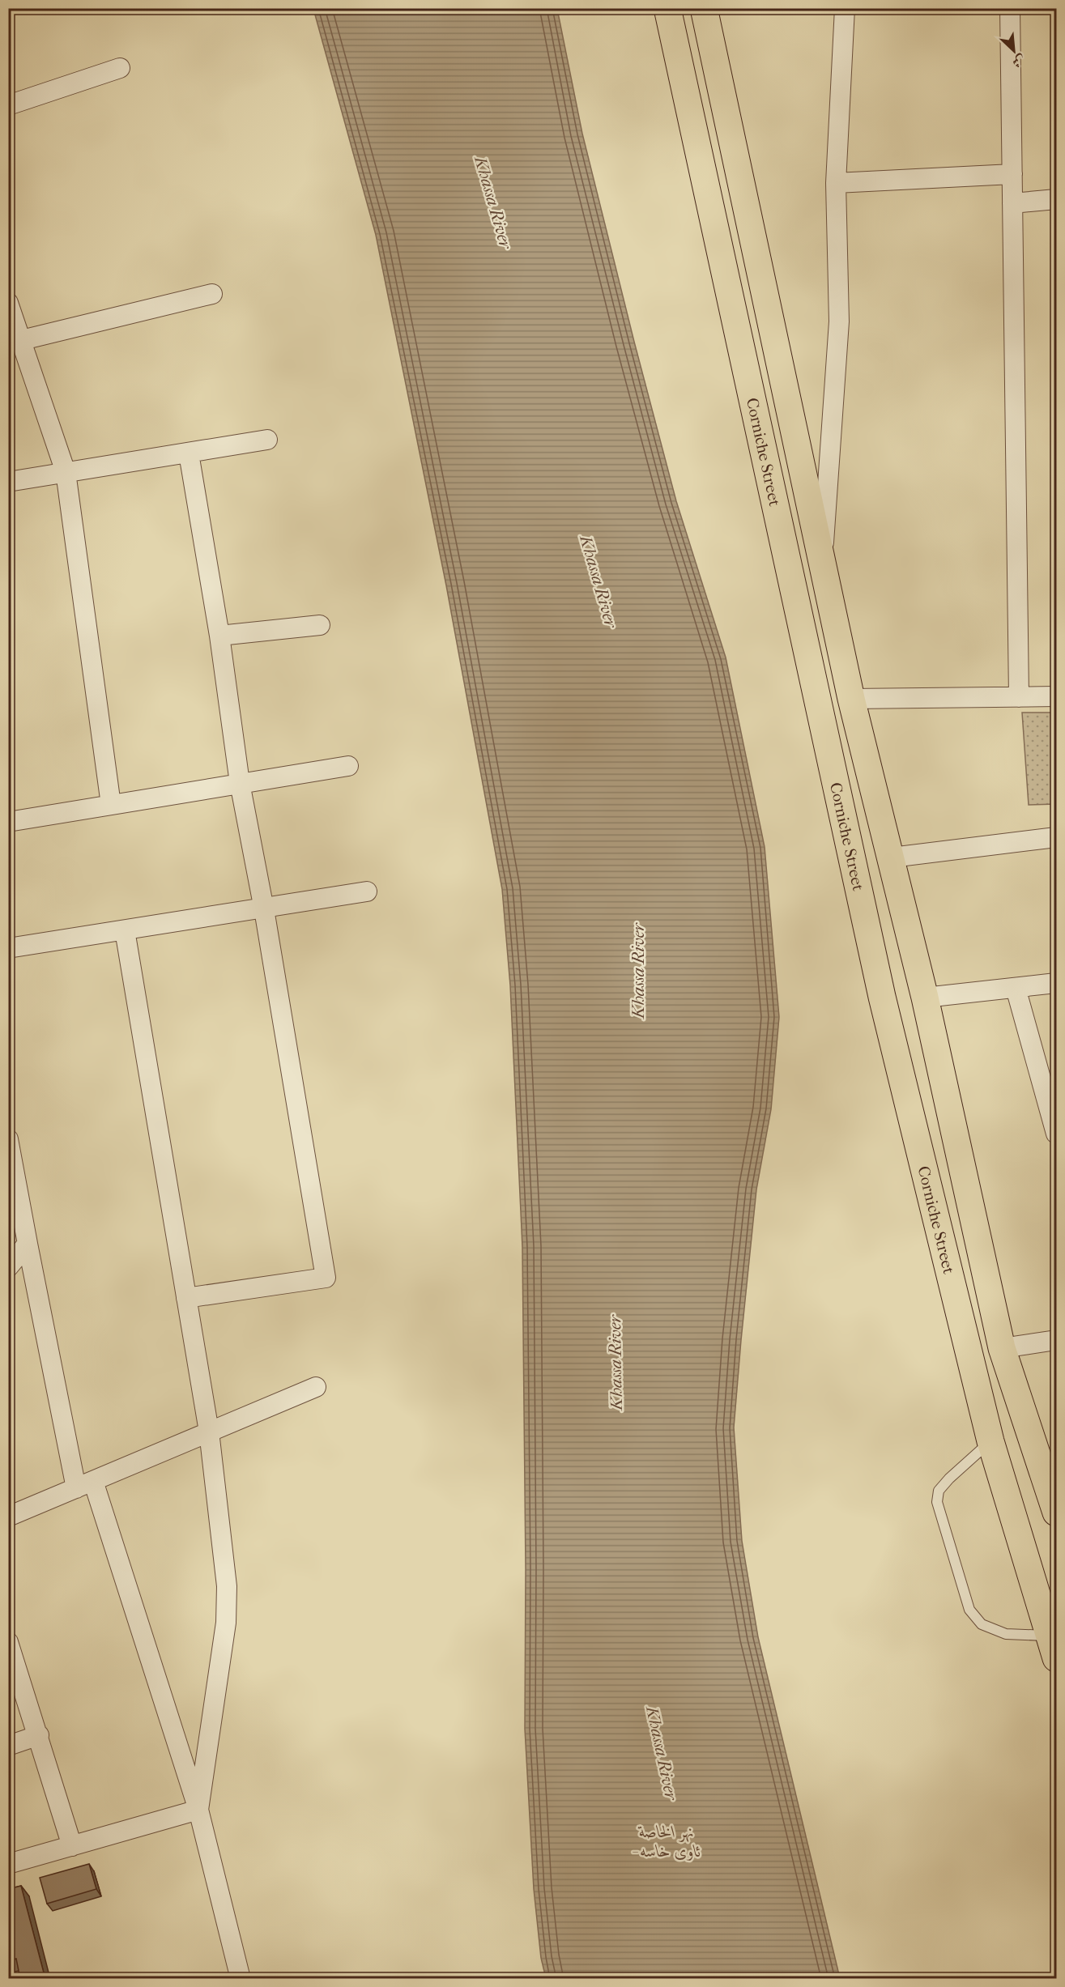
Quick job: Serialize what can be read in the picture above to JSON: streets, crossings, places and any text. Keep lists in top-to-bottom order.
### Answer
{
  "streets": {
    "main road": ["Corniche Street"]
  },
  "water": ["Khassa River", "نهر الخاصة - ئاوی خاسە"],
  "north": "bottom right"
}
